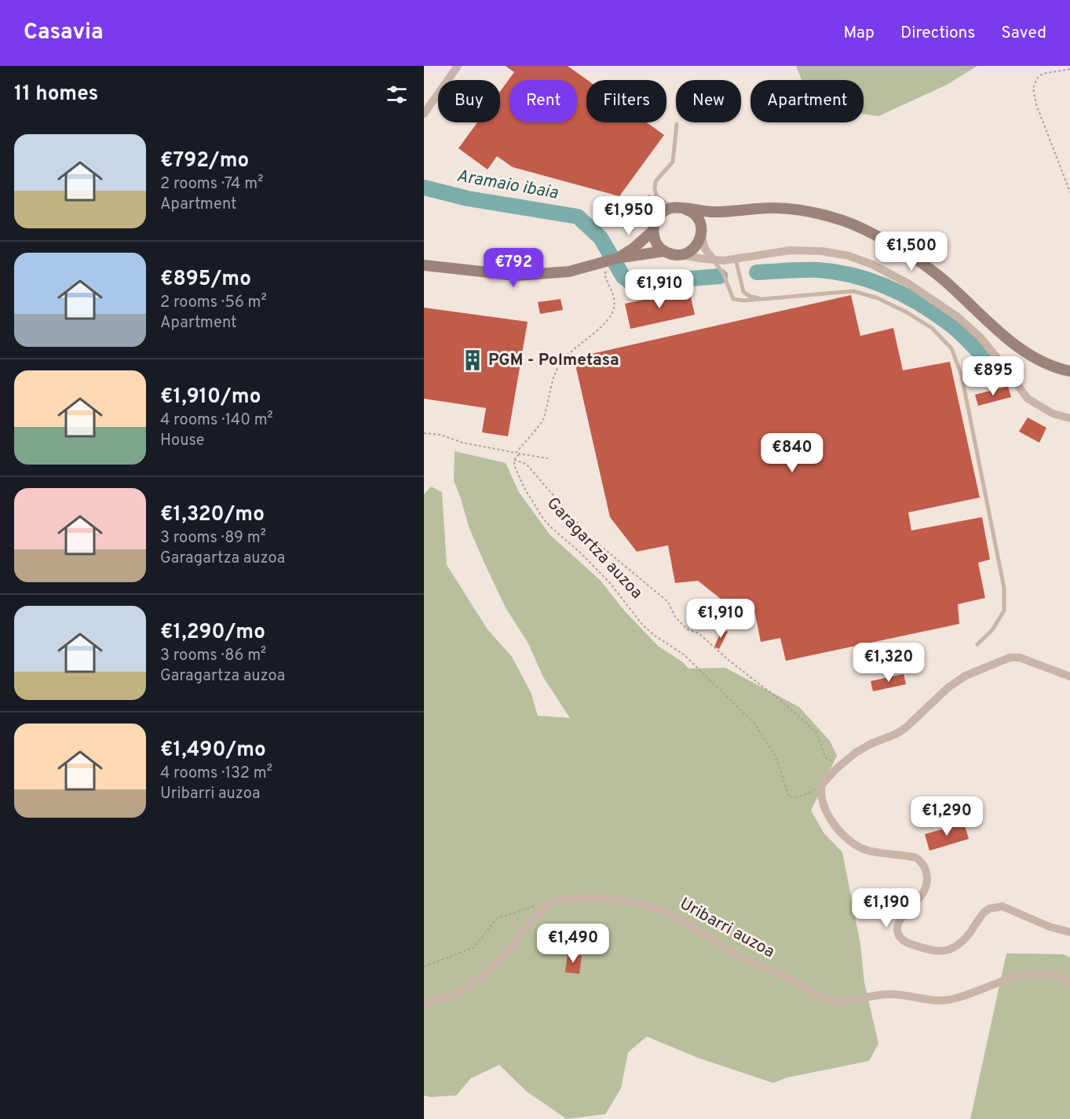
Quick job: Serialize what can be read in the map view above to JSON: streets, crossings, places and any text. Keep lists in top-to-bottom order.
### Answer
{
  "streets": {
    "street": ["Uribarri auzoa"],
    "path": ["Garagartza auzoa"]
  },
  "water": ["Aramaio ibaia"],
  "places": {
    "building": ["PGM - Polmetasa"]
  },
  "page": {
    "header": "Casavia",
    "nav": ["Map", "Directions", "Saved"],
    "heading": "11 homes",
    "chip": [
      "Buy",
      "Rent",
      "Filters",
      "New",
      "Apartment"
    ],
    "list": [
      {
        "name": "€792/mo",
        "note": "2 rooms · 74 m² · Apartment"
      },
      {
        "name": "€895/mo",
        "note": "2 rooms · 56 m² · Apartment"
      },
      {
        "name": "€1,910/mo",
        "note": "4 rooms · 140 m² · House"
      },
      {
        "name": "€1,320/mo",
        "note": "3 rooms · 89 m² · Garagartza auzoa"
      },
      {
        "name": "€1,290/mo",
        "note": "3 rooms · 86 m² · Garagartza auzoa"
      },
      {
        "name": "€1,490/mo",
        "note": "4 rooms · 132 m² · Uribarri auzoa"
      }
    ],
    "price": [
      "€1,950",
      "€1,500",
      "€792",
      "€1,910",
      "€895",
      "€840",
      "€1,910",
      "€1,320",
      "€1,290",
      "€1,190",
      "€1,490"
    ]
  }
}
